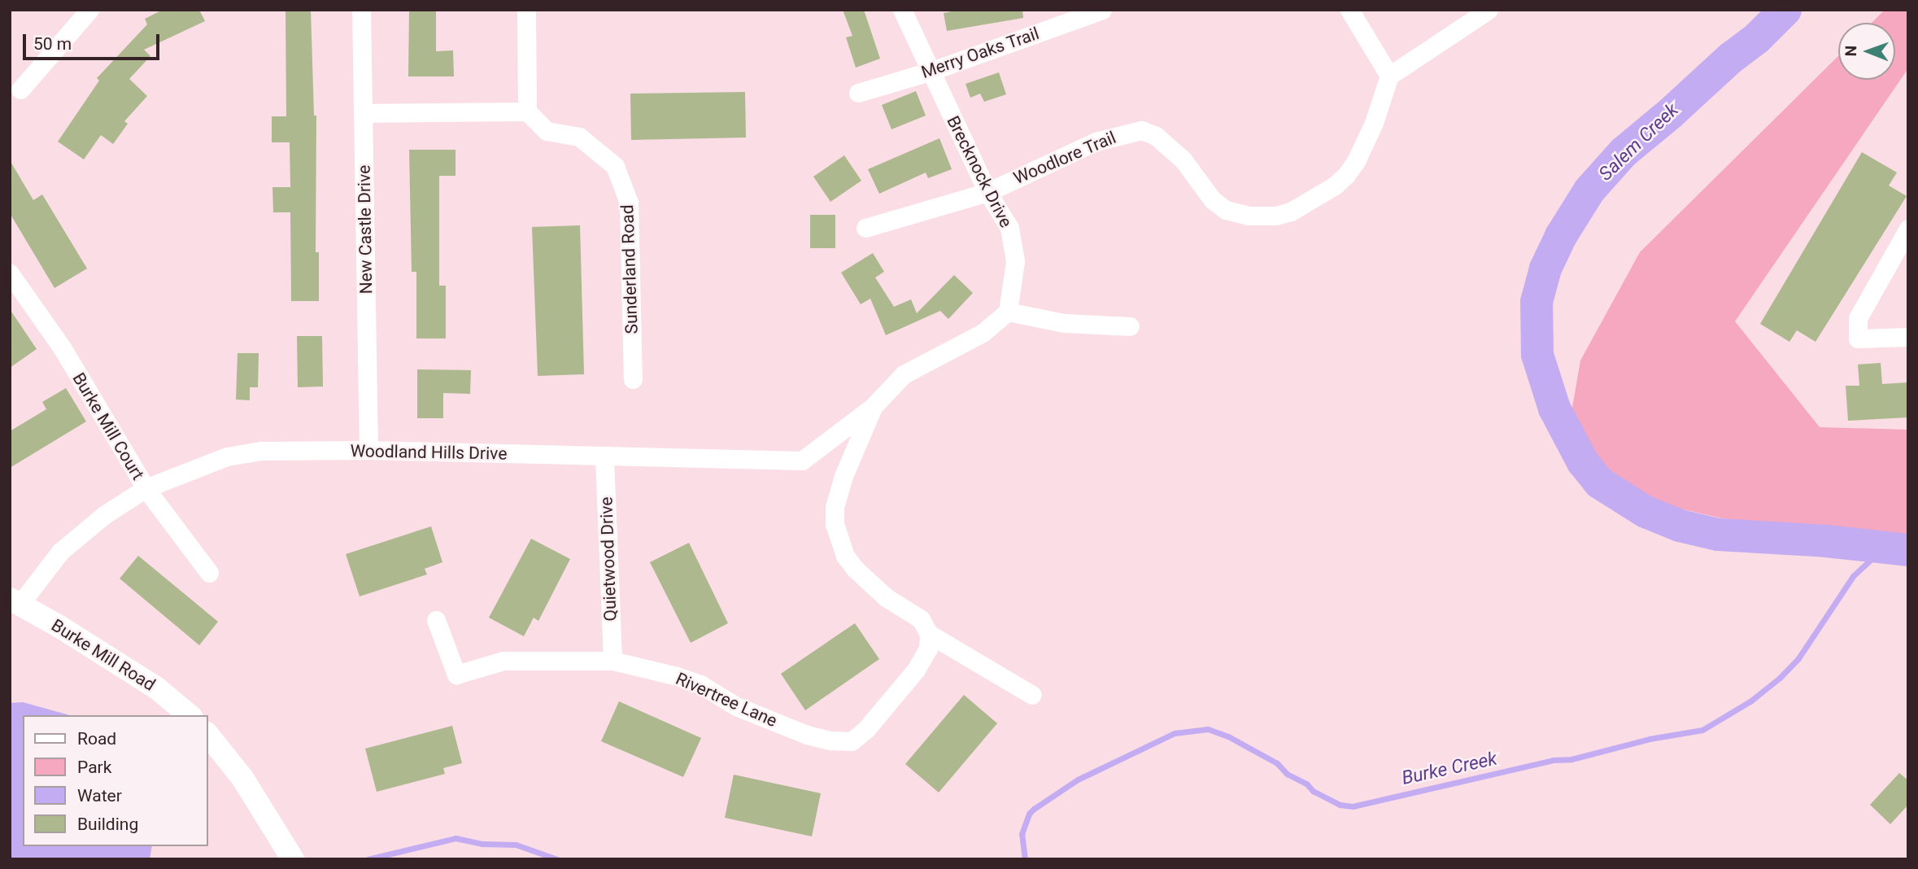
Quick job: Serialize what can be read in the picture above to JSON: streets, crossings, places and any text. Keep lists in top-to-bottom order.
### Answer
{
  "streets": {
    "street": [
      "Merry Oaks Trail",
      "Woodlore Trail",
      "Brecknock Drive",
      "New Castle Drive",
      "Sunderland Road",
      "Burke Mill Court",
      "Woodland Hills Drive",
      "Quietwood Drive",
      "Burke Mill Road",
      "Rivertree Lane"
    ]
  },
  "crossings": [
    ["Merry Oaks Trail", "Brecknock Drive"],
    ["Woodlore Trail", "Brecknock Drive"],
    ["New Castle Drive", "Woodland Hills Drive"],
    ["Burke Mill Court", "Woodland Hills Drive"],
    ["Woodland Hills Drive", "Quietwood Drive"],
    ["Woodland Hills Drive", "Burke Mill Road"],
    ["Quietwood Drive", "Rivertree Lane"]
  ],
  "water": ["Salem Creek", "Burke Creek"],
  "legend": [
    "Road",
    "Park",
    "Water",
    "Building"
  ],
  "scale_bar": "50 m",
  "north": "left"
}
